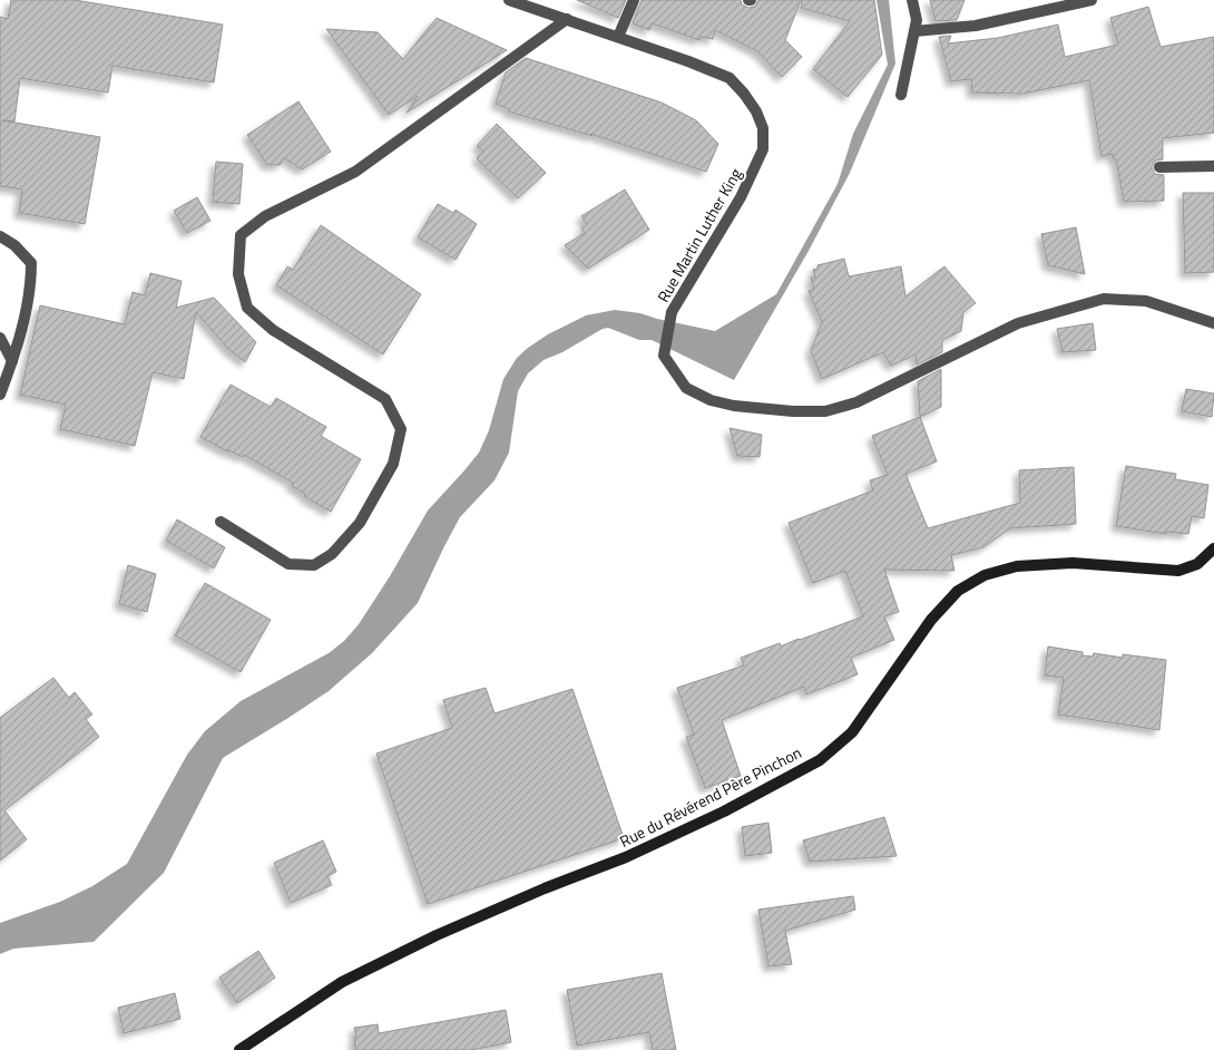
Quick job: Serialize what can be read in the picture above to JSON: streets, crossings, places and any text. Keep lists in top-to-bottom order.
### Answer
{
  "streets": {
    "main road": ["Rue du Révérend Père Pinchon"],
    "street": ["Rue Martin Luther King"]
  }
}
